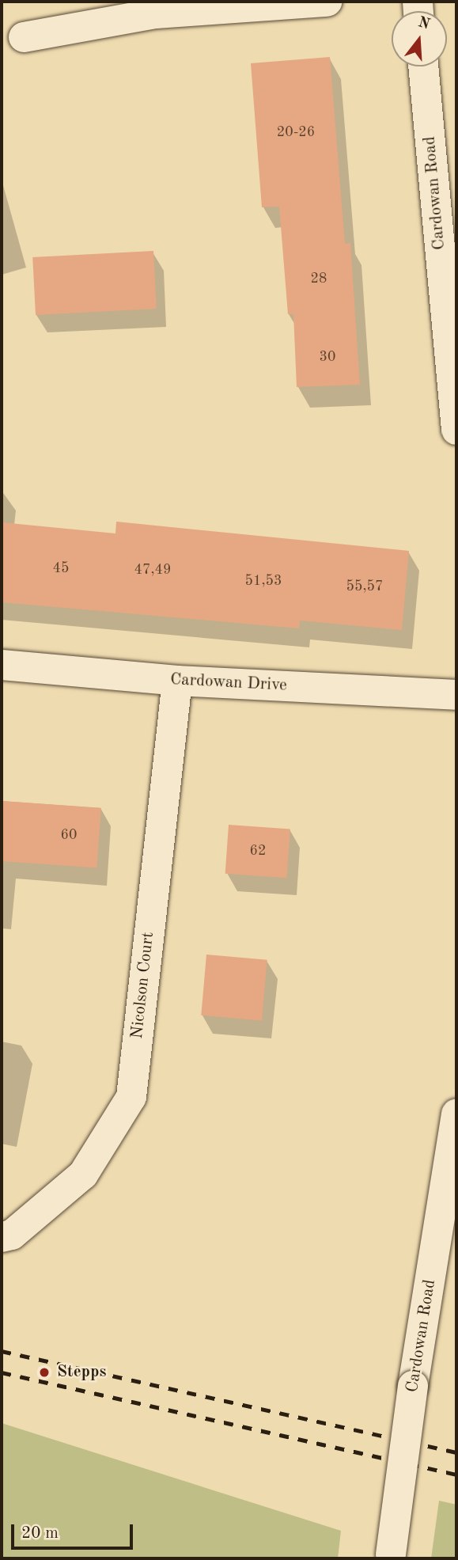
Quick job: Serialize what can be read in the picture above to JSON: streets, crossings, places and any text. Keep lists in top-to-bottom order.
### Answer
{
  "streets": {
    "street": ["Cardowan Road", "Cardowan Drive", "Nicolson Court"]
  },
  "crossings": [
    ["Cardowan Drive", "Nicolson Court"]
  ],
  "places": ["Stepps"],
  "house_numbers": [
    "20-26",
    "28",
    "30",
    "45",
    "47,49",
    "51,53",
    "55,57",
    "60",
    "62"
  ],
  "scale_bar": "20 m",
  "north": "top"
}
